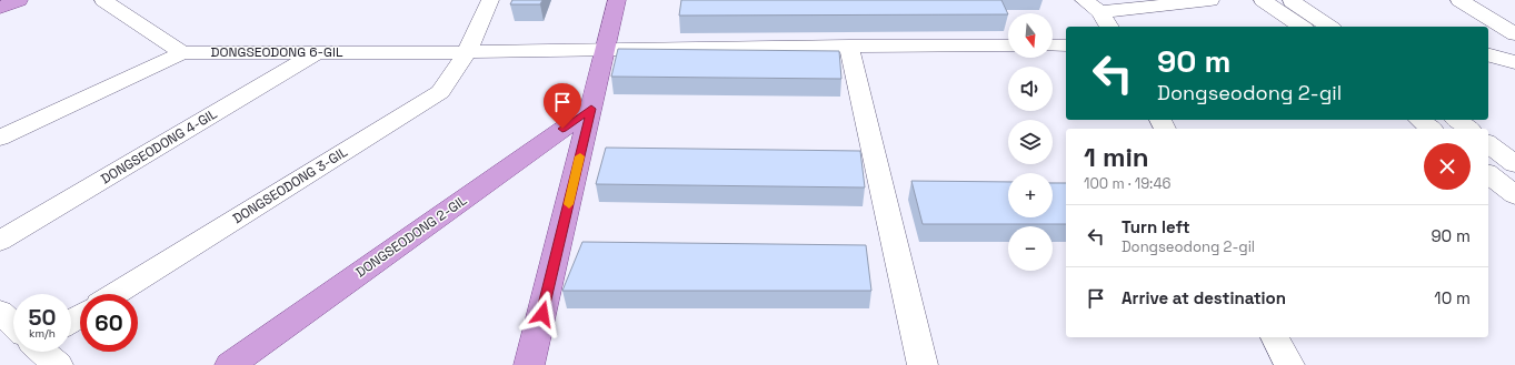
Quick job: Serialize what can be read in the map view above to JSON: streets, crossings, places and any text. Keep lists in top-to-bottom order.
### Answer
{
  "streets": {
    "main road": ["DONGSEODONG 2-GIL"],
    "street": ["DONGSEODONG 6-GIL", "DONGSEODONG 4-GIL", "DONGSEODONG 3-GIL"]
  },
  "crossings": [
    ["DONGSEODONG 6-GIL", "DONGSEODONG 4-GIL"],
    ["DONGSEODONG 6-GIL", "DONGSEODONG 3-GIL"]
  ],
  "north": "bottom",
  "page": {
    "map_buttons": ["+", "−"],
    "turn": ["90 m", "Dongseodong 2-gil"],
    "heading": ["1 min", "100 m · 19:46"],
    "list": [
      {
        "name": "Turn left",
        "note": "Dongseodong 2-gil",
        "value": "90 m"
      },
      {
        "name": "Arrive at destination",
        "value": "10 m"
      }
    ],
    "speed": "50 km/h",
    "limit": "60"
  }
}
